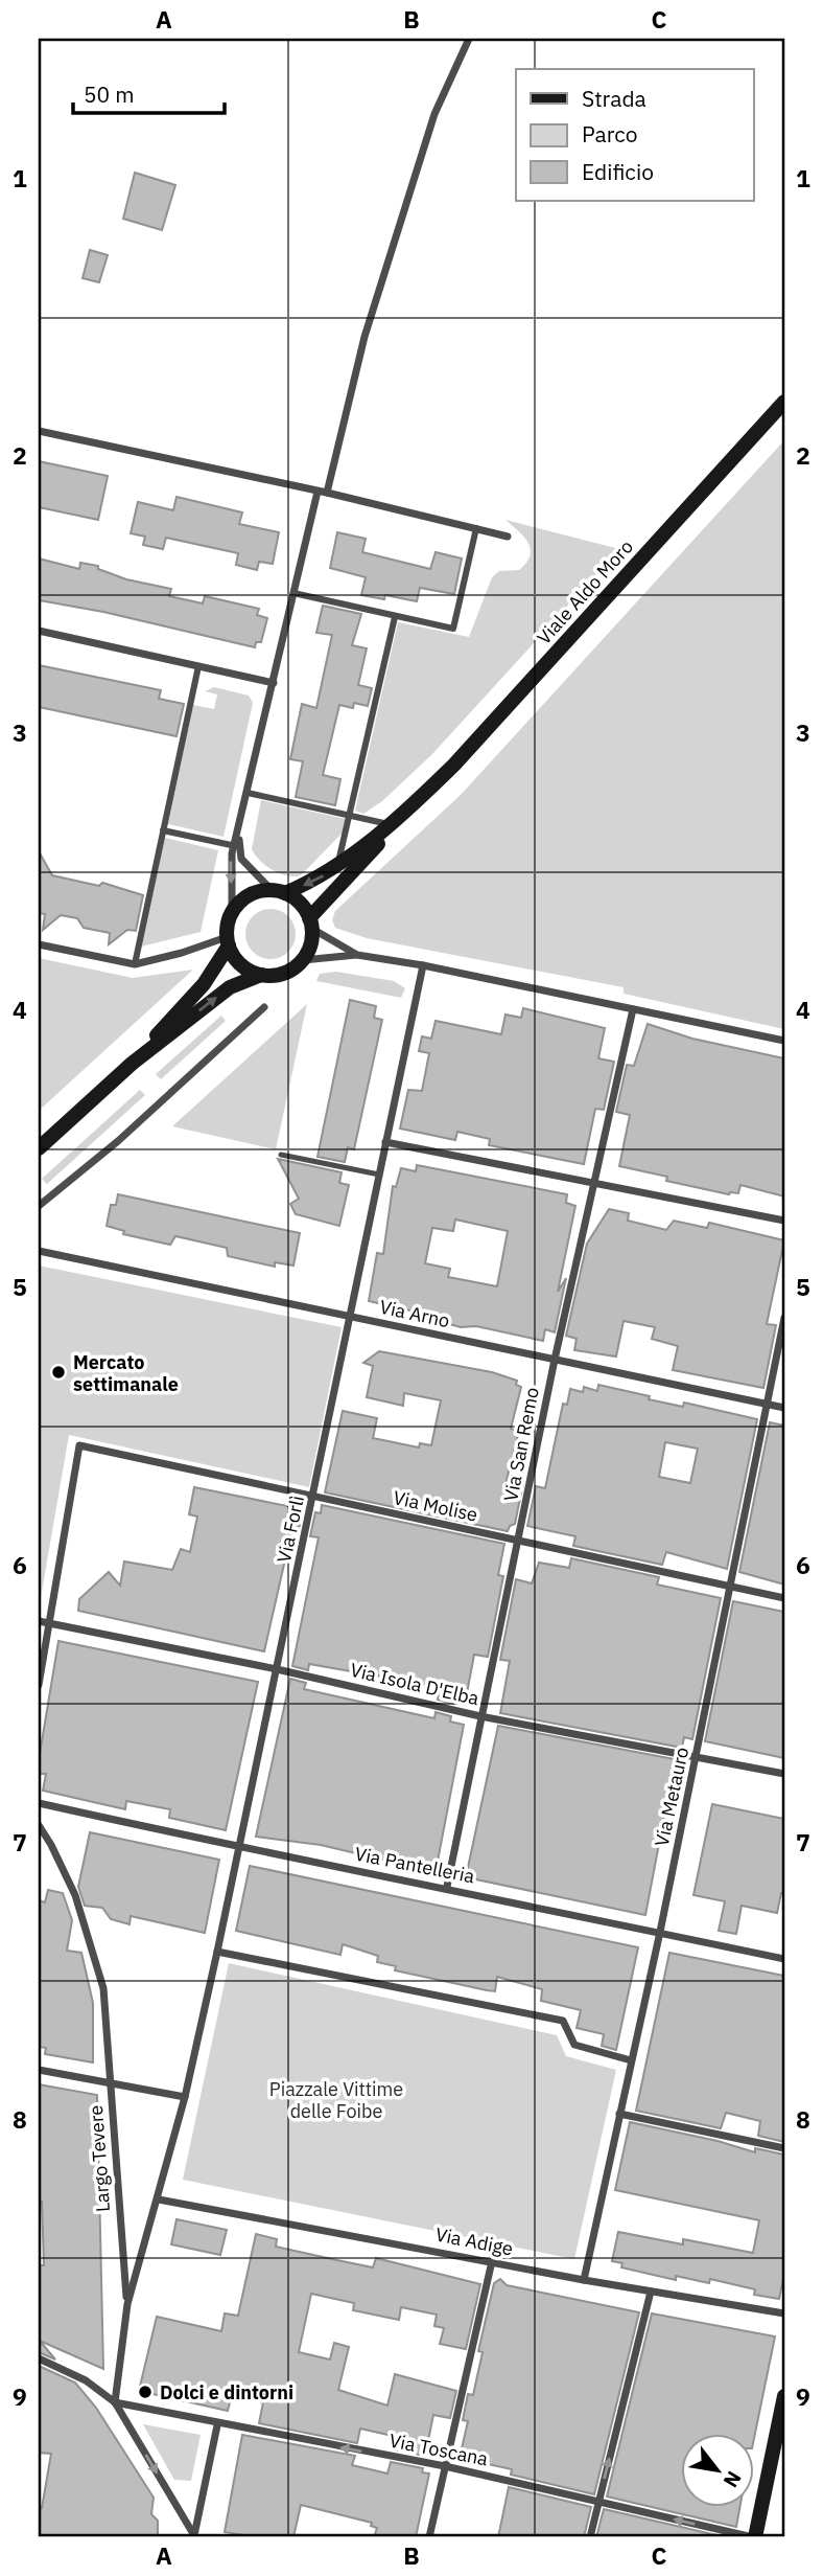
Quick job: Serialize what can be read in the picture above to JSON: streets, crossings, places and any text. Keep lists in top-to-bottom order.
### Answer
{
  "streets": {
    "main road": ["Viale Aldo Moro"],
    "street": [
      "Via Arno",
      "Via San Remo",
      "Via Molise",
      "Via Forlì",
      "Via Isola D'Elba",
      "Via Metauro",
      "Via Pantelleria",
      "Largo Tevere",
      "Via Adige",
      "Via Toscana"
    ]
  },
  "crossings": [
    ["Via Arno", "Via San Remo"],
    ["Via Arno", "Via Forlì"],
    ["Via Arno", "Via Metauro"],
    ["Via San Remo", "Via Molise"],
    ["Via San Remo", "Via Isola D'Elba"],
    ["Via San Remo", "Via Pantelleria"],
    ["Via Molise", "Via Forlì"],
    ["Via Molise", "Via Isola D'Elba"],
    ["Via Molise", "Via Metauro"],
    ["Via Forlì", "Via Isola D'Elba"],
    ["Via Forlì", "Via Pantelleria"],
    ["Via Forlì", "Largo Tevere"],
    ["Via Isola D'Elba", "Via Metauro"],
    ["Via Metauro", "Via Pantelleria"],
    ["Via Metauro", "Via Adige"],
    ["Largo Tevere", "Via Adige"],
    ["Largo Tevere", "Via Toscana"]
  ],
  "one_way": ["Via Toscana"],
  "parks": ["Piazzale Vittime delle Foibe"],
  "places": ["Mercato settimanale", "Dolci e dintorni"],
  "legend": ["Strada", "Parco", "Edificio"],
  "scale_bar": "50 m",
  "north": "bottom right",
  "grid": {
    "columns": ["A", "B", "C"],
    "rows": [
      "1",
      "2",
      "3",
      "4",
      "5",
      "6",
      "7",
      "8",
      "9"
    ]
  }
}
